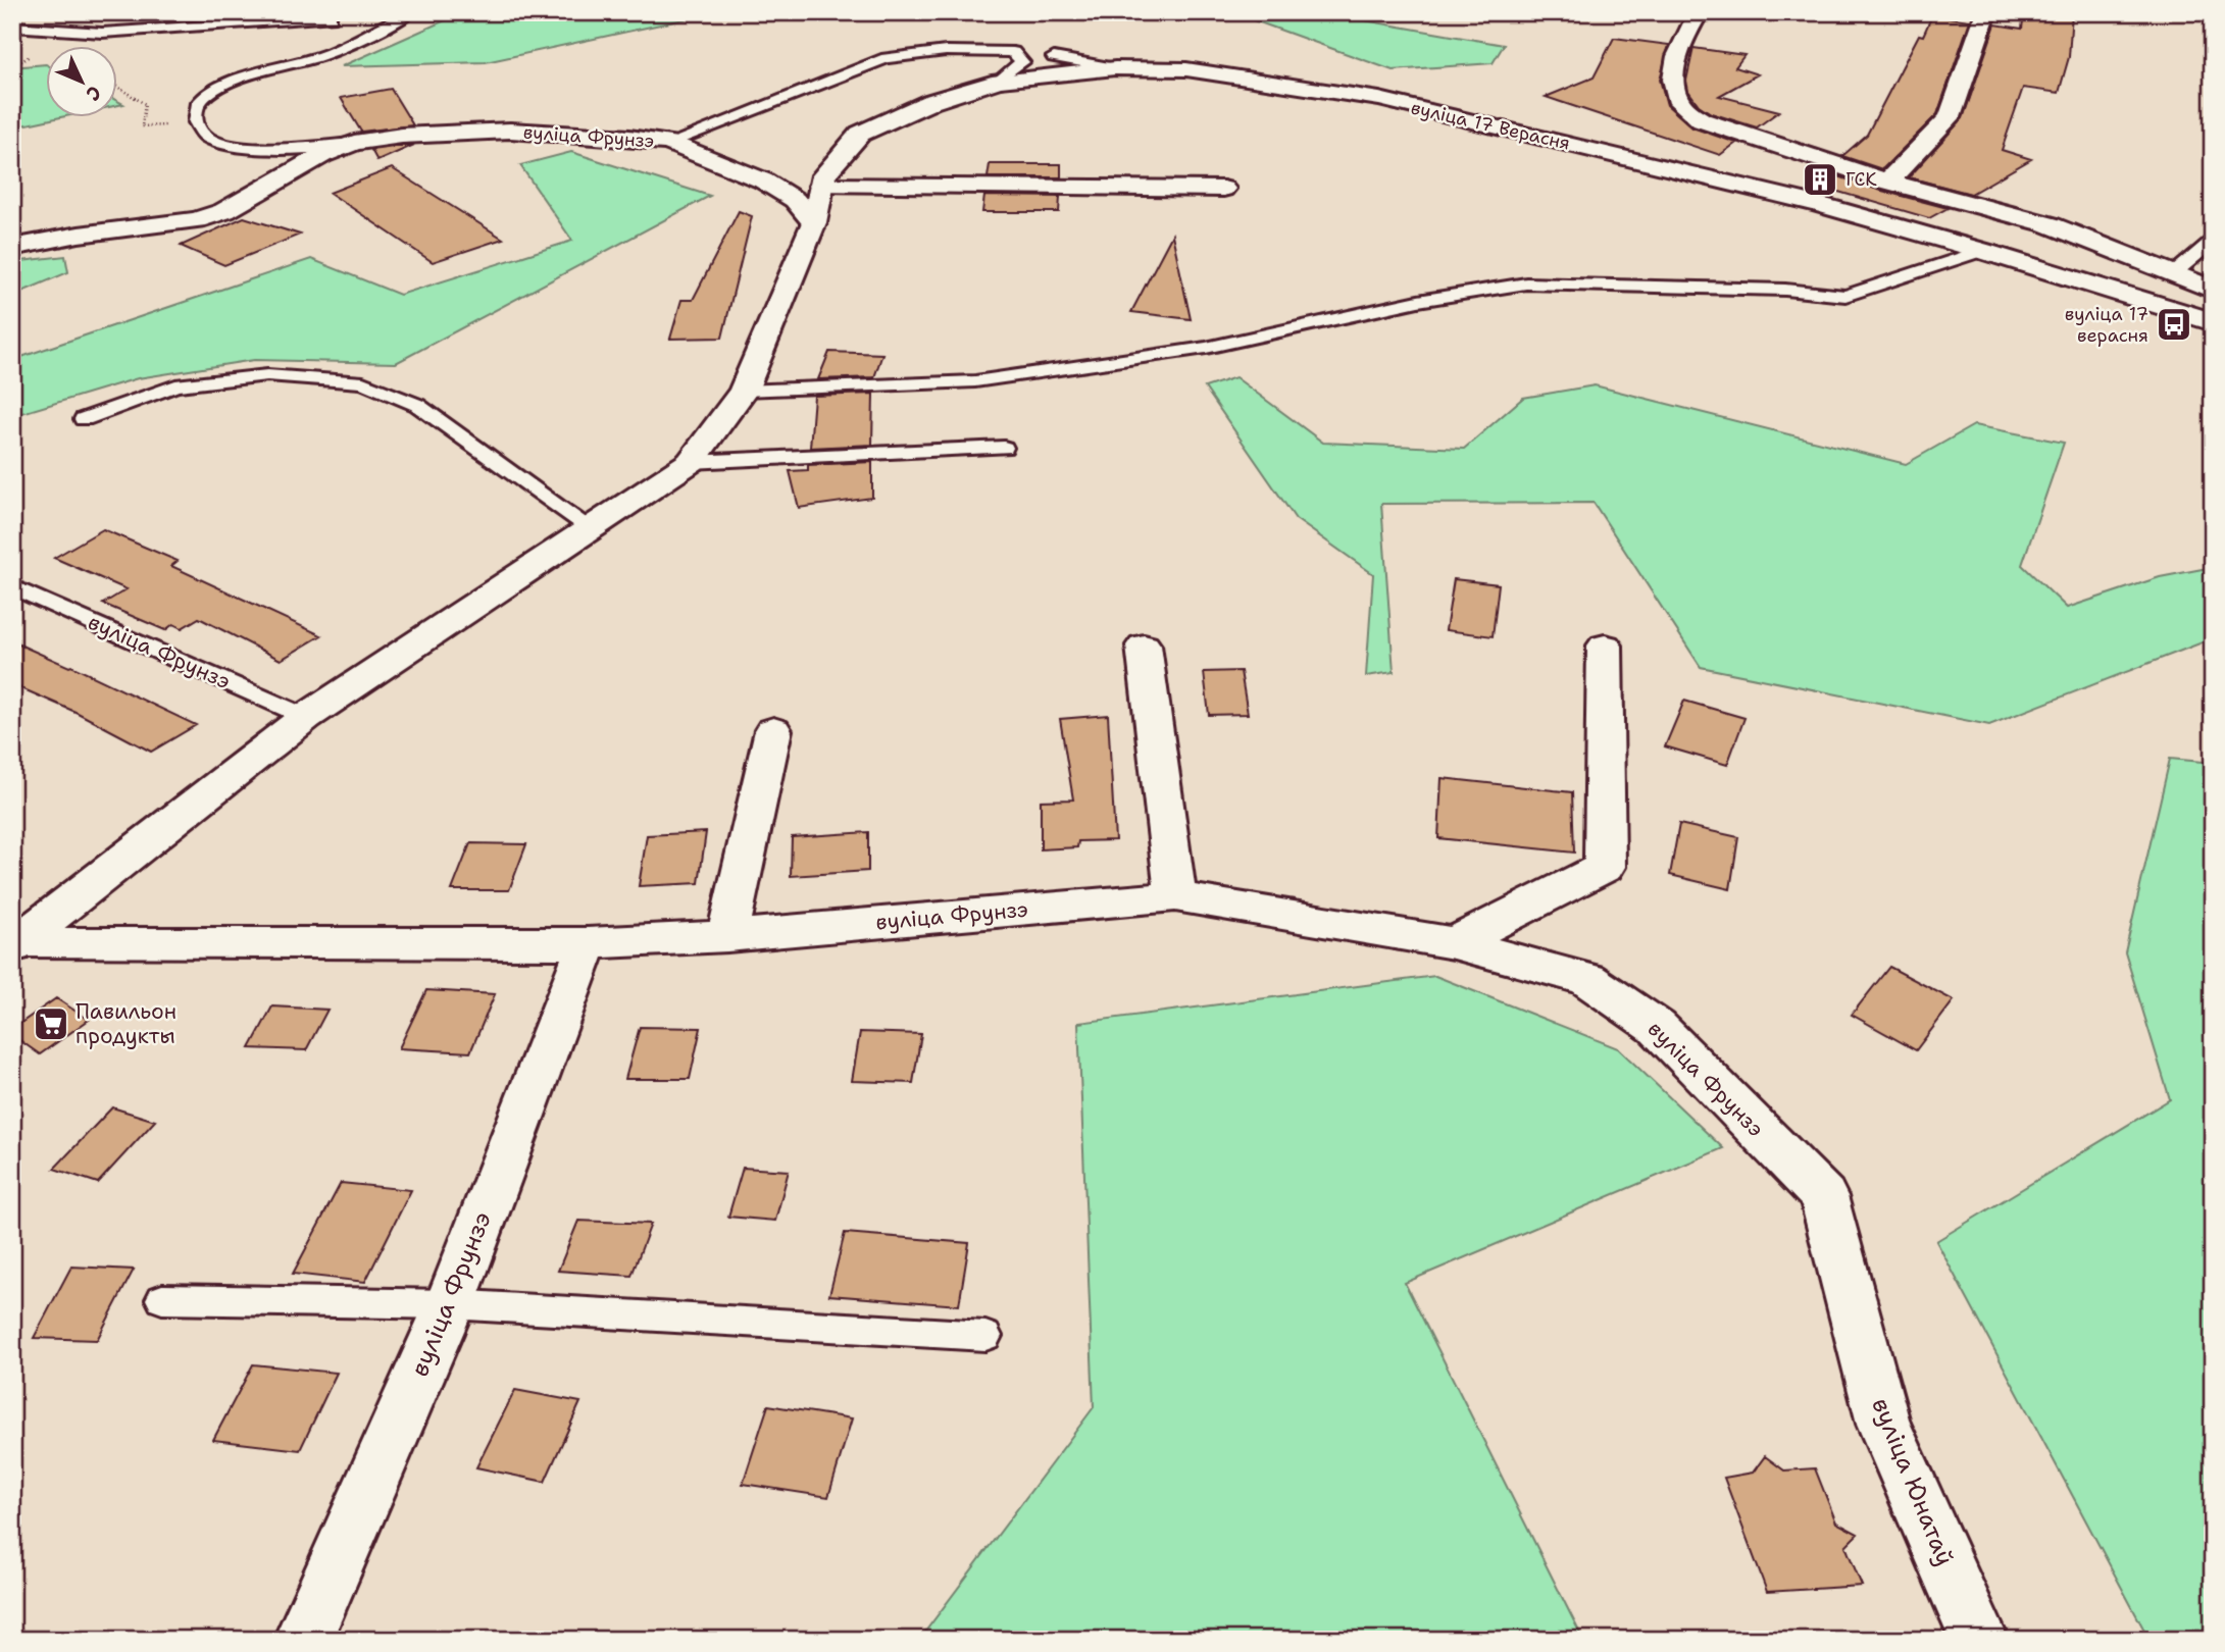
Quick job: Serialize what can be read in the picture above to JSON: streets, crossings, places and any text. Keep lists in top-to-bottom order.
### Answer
{
  "streets": {
    "street": ["вуліца 17 Верасня", "вуліца Фрунзэ", "вуліца Юнатаў"]
  },
  "crossings": [
    ["вуліца 17 Верасня", "вуліца Фрунзэ"],
    ["вуліца Фрунзэ", "вуліца Юнатаў"]
  ],
  "places": {
    "building": ["ГСК"],
    "bus stop": ["вуліца 17 верасня"],
    "supermarket": ["Павильон продукты"]
  },
  "north": "bottom right"
}
